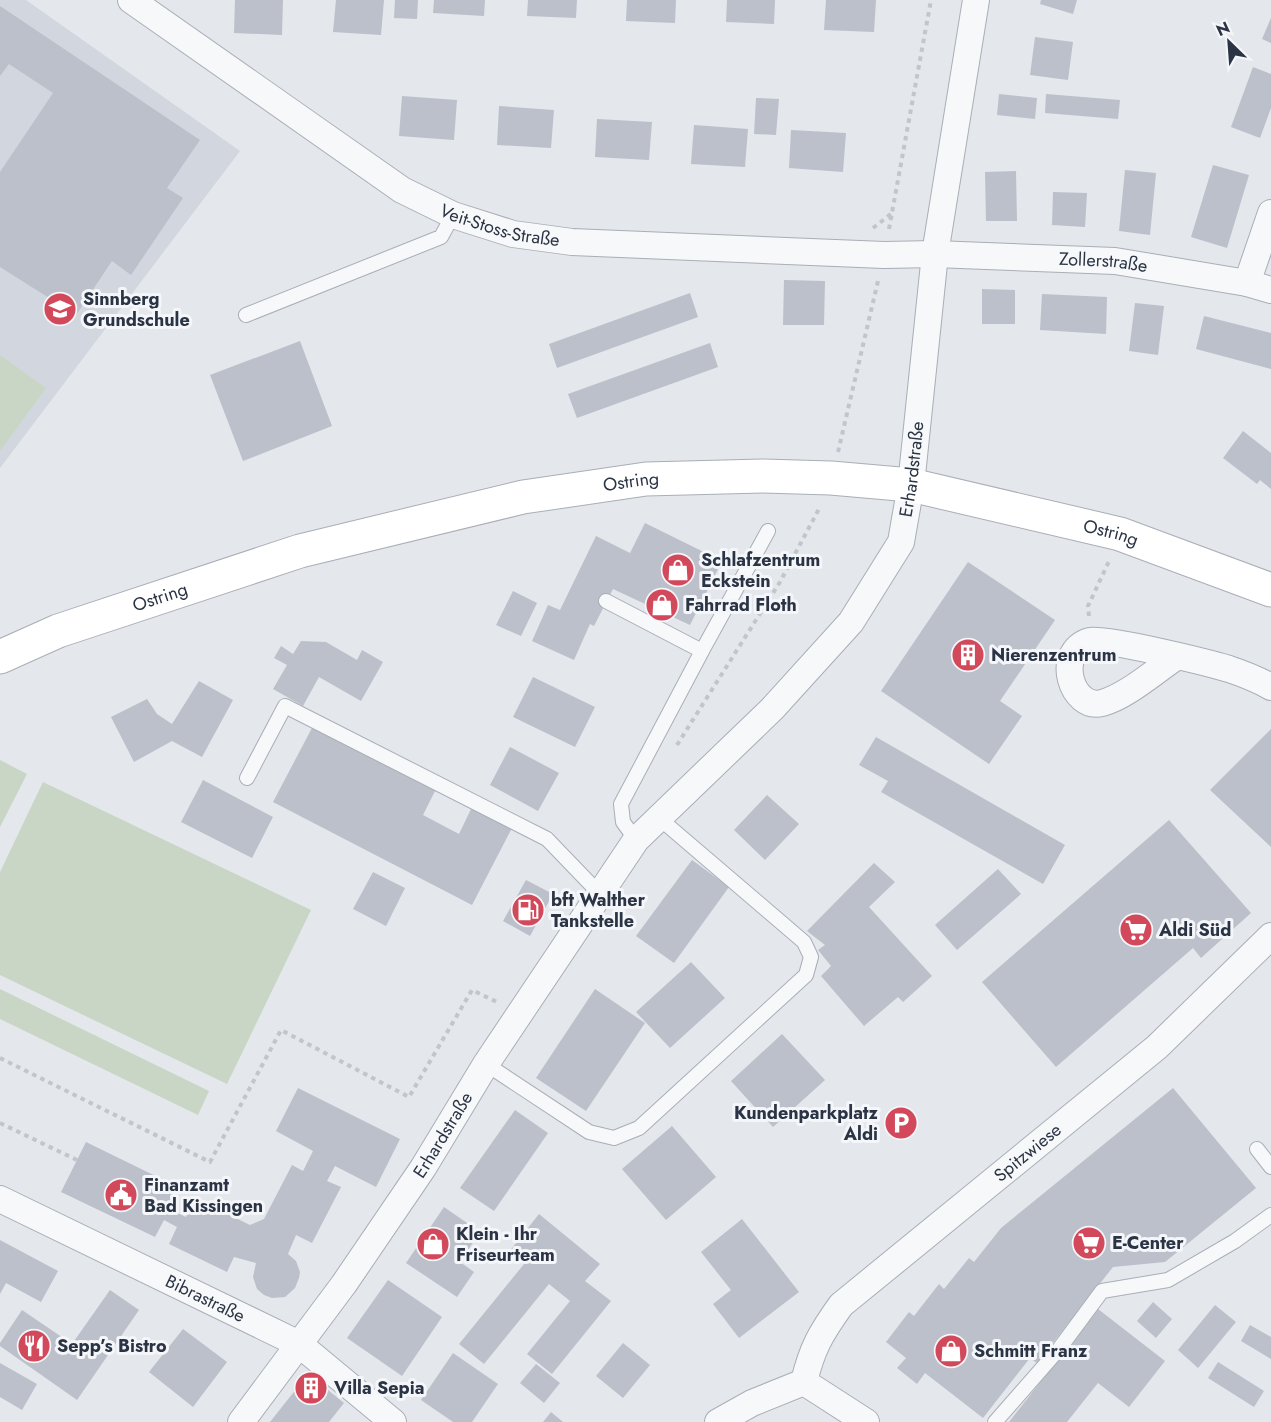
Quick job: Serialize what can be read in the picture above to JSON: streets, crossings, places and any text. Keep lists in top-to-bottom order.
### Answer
{
  "streets": {
    "main road": ["Ostring"],
    "street": [
      "Veit-Stoss-Straße",
      "Zollerstraße",
      "Erhardstraße",
      "Spitzwiese",
      "Bibrastraße"
    ]
  },
  "crossings": [
    ["Veit-Stoss-Straße", "Zollerstraße"],
    ["Veit-Stoss-Straße", "Erhardstraße"],
    ["Zollerstraße", "Erhardstraße"],
    ["Erhardstraße", "Ostring"],
    ["Erhardstraße", "Bibrastraße"]
  ],
  "places": {
    "school or university": ["Sinnberg Grundschule"],
    "shop": [
      "Schlafzentrum Eckstein",
      "Fahrrad Floth",
      "Klein - Ihr Friseurteam",
      "Schmitt Franz"
    ],
    "building": ["Nierenzentrum", "Villa Sepia"],
    "fuel station": ["bft Walther Tankstelle"],
    "supermarket": ["Aldi Süd", "E-Center"],
    "parking": ["Kundenparkplatz Aldi"],
    "public building": ["Finanzamt Bad Kissingen"],
    "restaurant": ["Sepp’s Bistro"]
  },
  "north": "top left"
}
